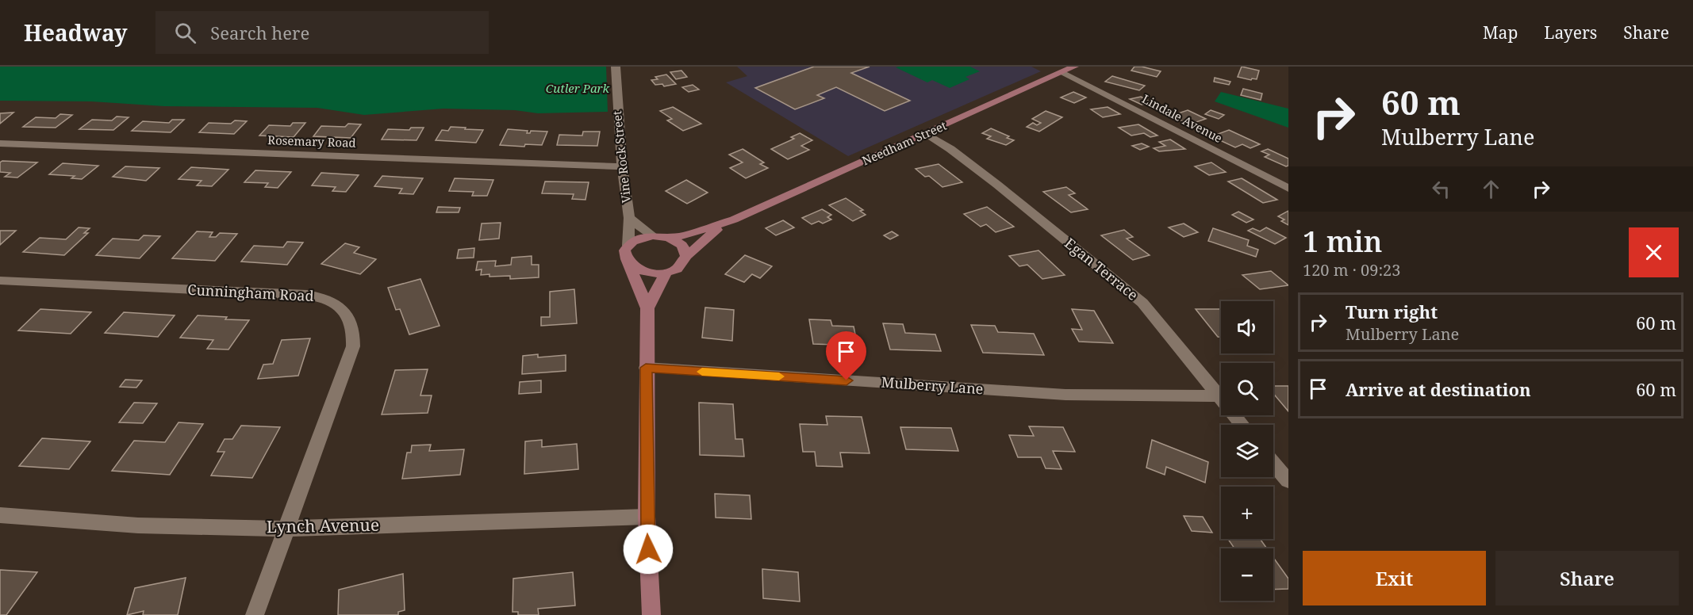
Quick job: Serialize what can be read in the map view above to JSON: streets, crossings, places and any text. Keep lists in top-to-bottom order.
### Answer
{
  "streets": {
    "main road": ["Needham Street"],
    "street": [
      "Lindale Avenue",
      "Rosemary Road",
      "Vine Rock Street",
      "Egan Terrace",
      "Cunningham Road",
      "Mulberry Lane",
      "Lynch Avenue"
    ]
  },
  "crossings": [
    ["Lindale Avenue", "Needham Street"],
    ["Rosemary Road", "Vine Rock Street"],
    ["Needham Street", "Vine Rock Street"],
    ["Needham Street", "Egan Terrace"],
    ["Egan Terrace", "Mulberry Lane"],
    ["Cunningham Road", "Lynch Avenue"]
  ],
  "parks": ["Cutler Park"],
  "page": {
    "header": "Headway",
    "search": "Search here",
    "nav": ["Map", "Layers", "Share"],
    "turn": ["60 m", "Mulberry Lane"],
    "heading": ["1 min", "120 m · 09:23"],
    "list": [
      {
        "name": "Turn right",
        "note": "Mulberry Lane",
        "value": "60 m"
      },
      {
        "name": "Arrive at destination",
        "value": "60 m"
      }
    ],
    "map_buttons": ["+", "−"],
    "buttons": ["Exit", "Share"]
  }
}
